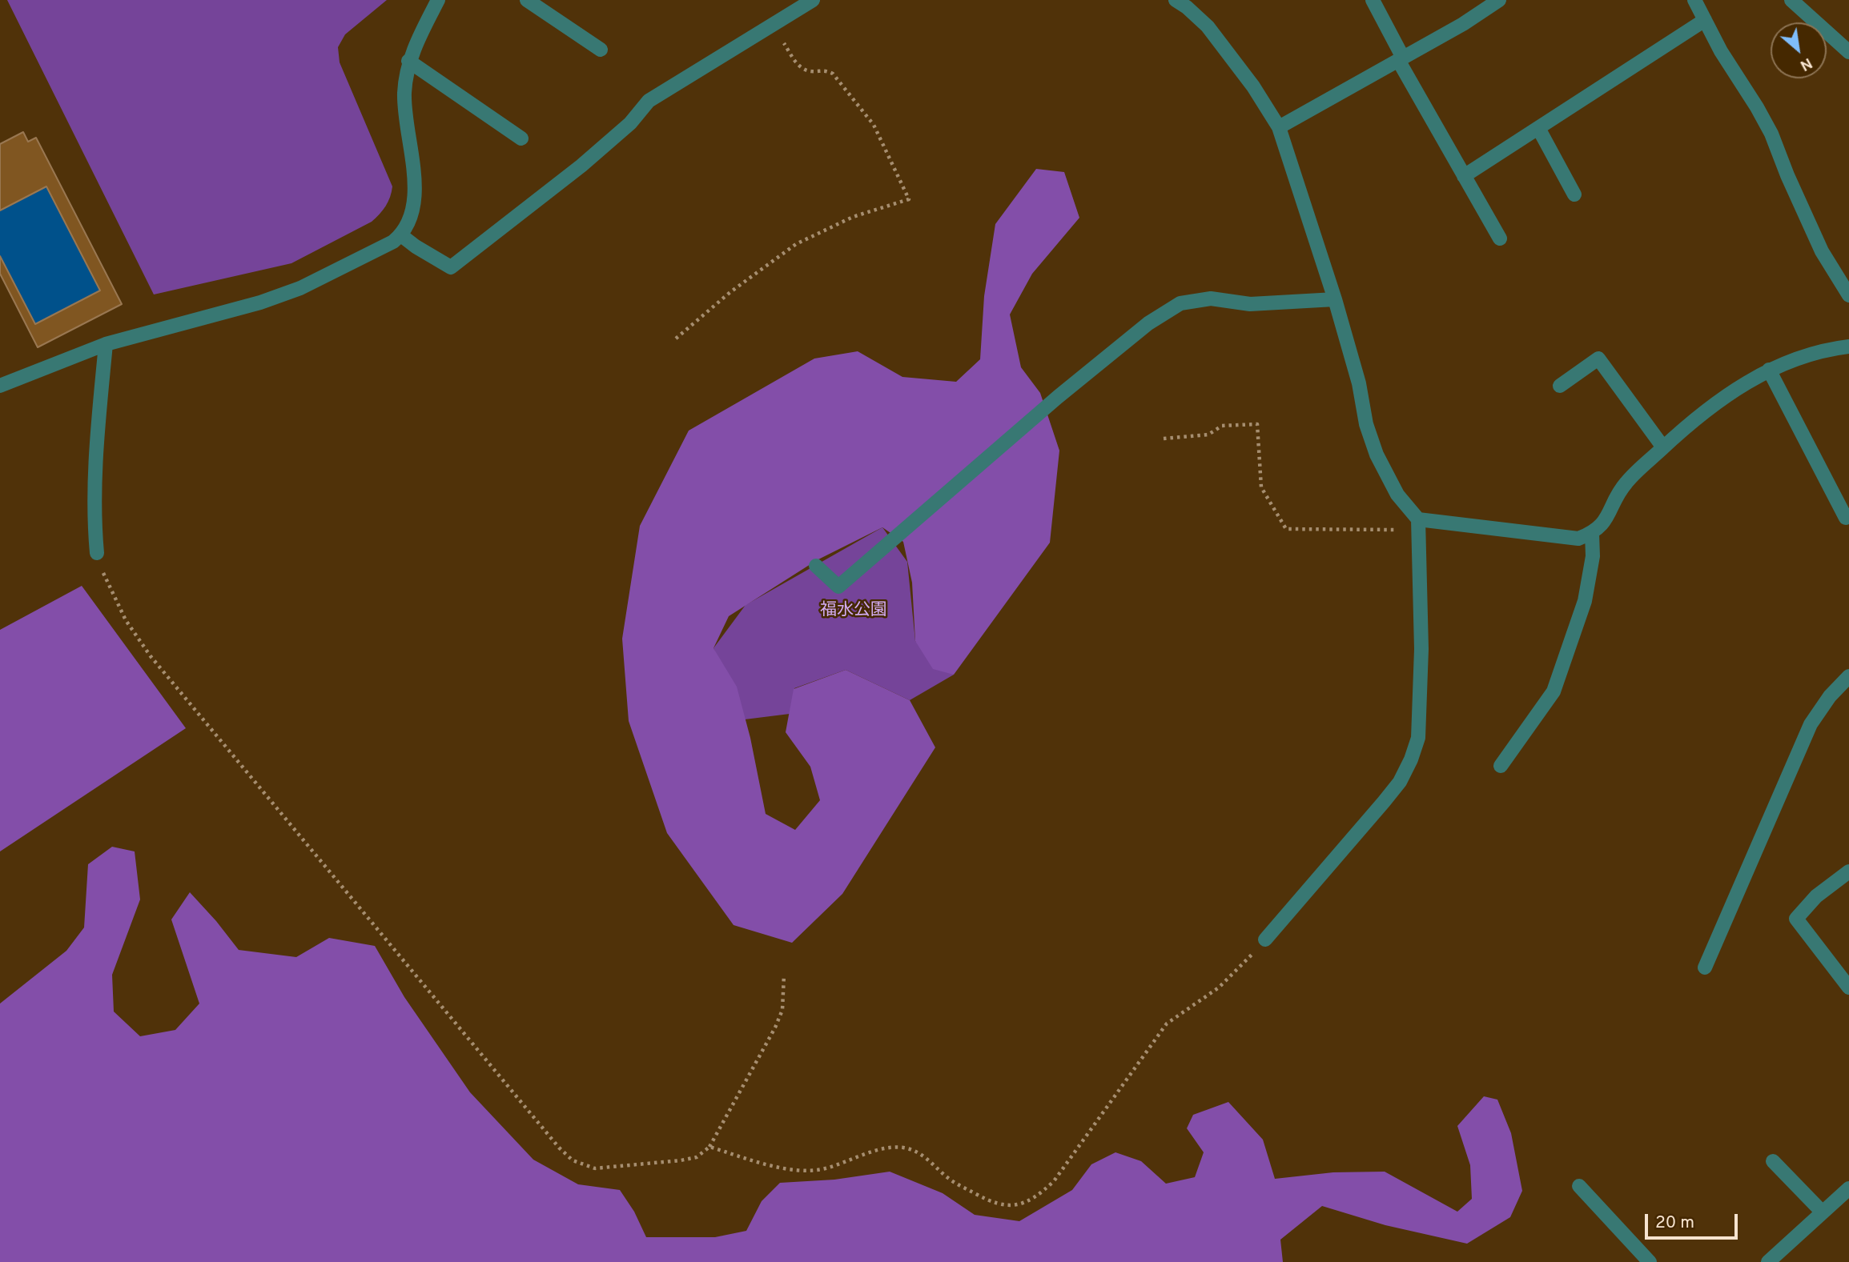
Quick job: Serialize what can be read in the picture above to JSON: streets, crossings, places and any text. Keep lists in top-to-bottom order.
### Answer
{
  "parks": ["福水公園"],
  "scale_bar": "20 m",
  "north": "bottom right"
}
